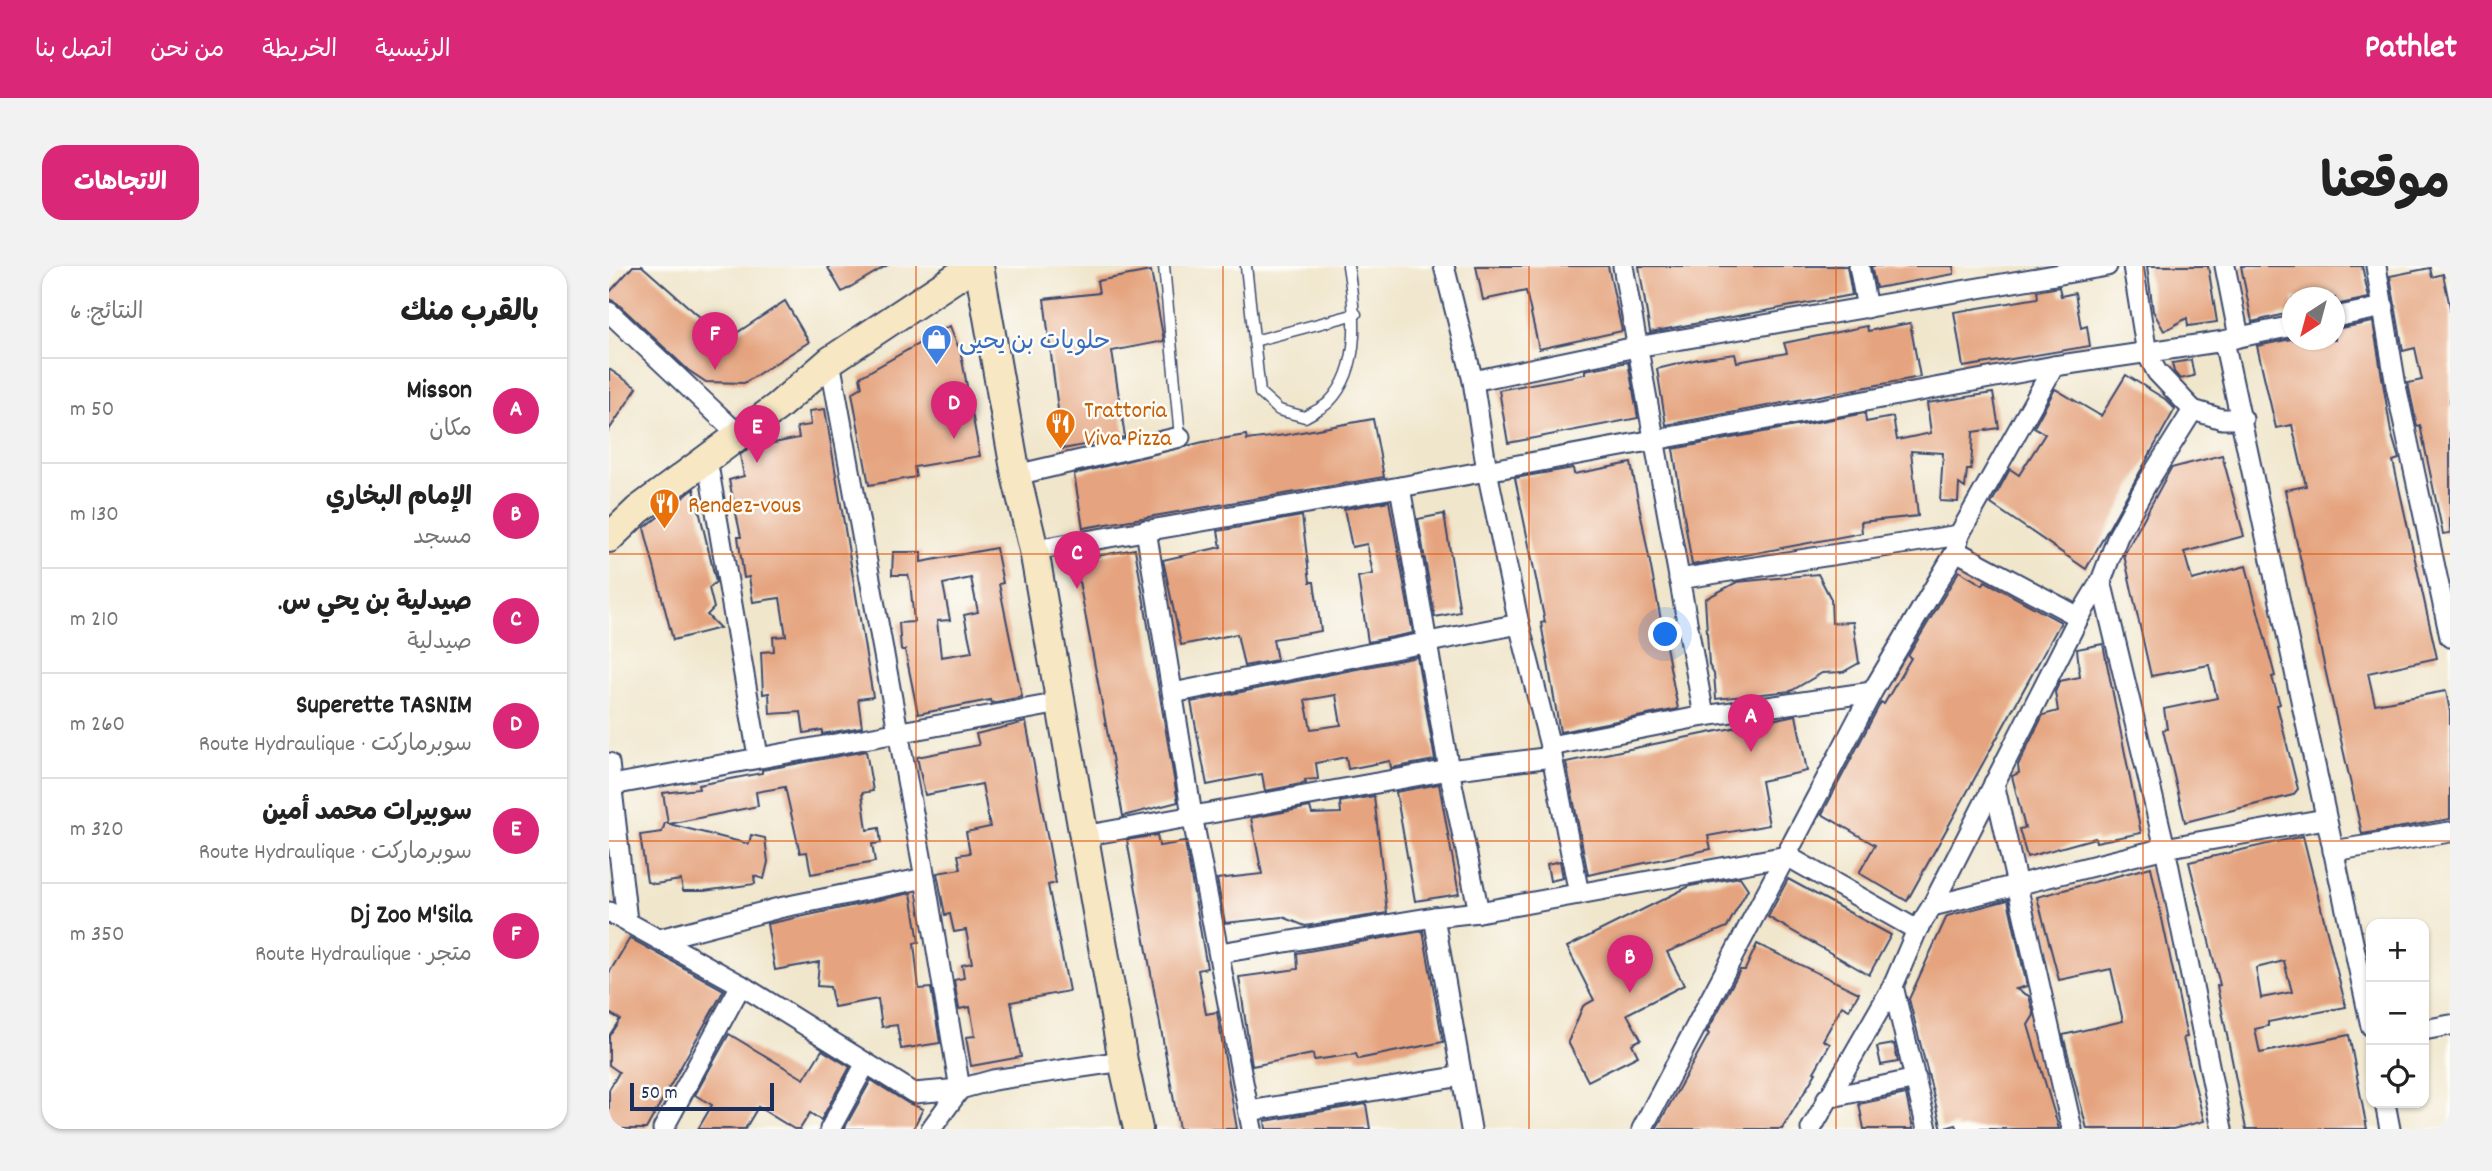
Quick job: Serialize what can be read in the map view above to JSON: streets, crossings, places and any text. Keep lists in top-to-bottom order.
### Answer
{
  "places": {
    "shop": ["حلويات بن يحيى"],
    "restaurant": ["Trattoria Viva Pizza", "Rendez-vous"]
  },
  "scale_bar": "50 m",
  "north": "bottom left",
  "page": {
    "header": "Pathlet",
    "nav": [
      "الرئيسية",
      "الخريطة",
      "من نحن",
      "اتصل بنا"
    ],
    "title": "موقعنا",
    "buttons": "الاتجاهات",
    "heading": ["بالقرب منك", "النتائج: 6"],
    "pins": [
      "F",
      "D",
      "E",
      "C",
      "A",
      "B"
    ],
    "list": [
      {
        "mark": "A",
        "name": "Misson",
        "note": "مكان",
        "value": "50 m"
      },
      {
        "mark": "B",
        "name": "الإمام البخاري",
        "note": "مسجد",
        "value": "130 m"
      },
      {
        "mark": "C",
        "name": "صيدلية بن يحي س.",
        "note": "صيدلية",
        "value": "210 m"
      },
      {
        "mark": "D",
        "name": "Superette TASNIM",
        "note": "سوبرماركت · Route Hydraulique",
        "value": "260 m"
      },
      {
        "mark": "E",
        "name": "سوبيرات محمد أمين",
        "note": "سوبرماركت · Route Hydraulique",
        "value": "320 m"
      },
      {
        "mark": "F",
        "name": "Dj Zoo M'Sila",
        "note": "متجر · Route Hydraulique",
        "value": "350 m"
      }
    ],
    "map_buttons": ["+", "−"],
    "scale": "50 m"
  }
}
